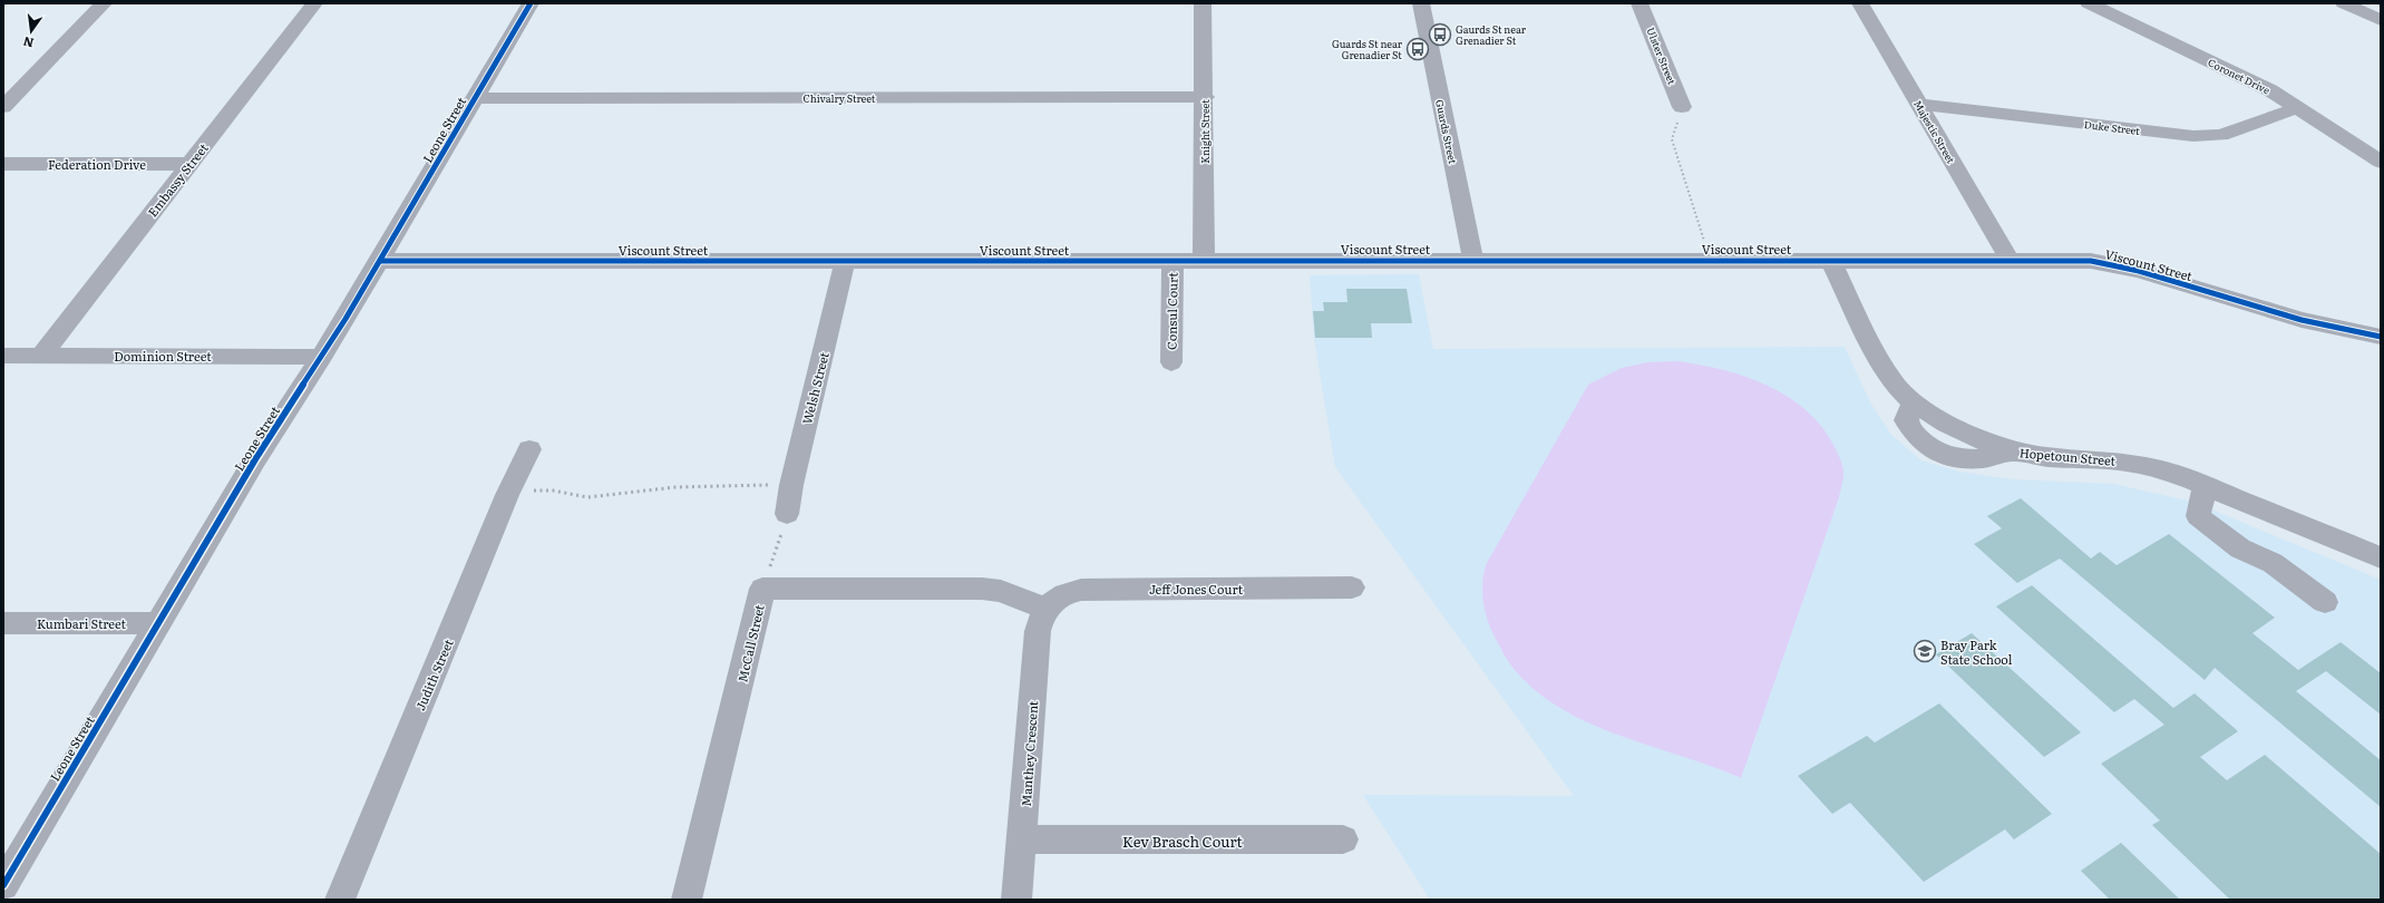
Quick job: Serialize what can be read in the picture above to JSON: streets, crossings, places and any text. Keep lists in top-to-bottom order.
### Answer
{
  "streets": {
    "street": [
      "Ulster Street",
      "Coronet Drive",
      "Chivalry Street",
      "Duke Street",
      "Leone Street",
      "Knight Street",
      "Guards Street",
      "Majestic Street",
      "Federation Drive",
      "Embassy Street",
      "Viscount Street",
      "Consul Court",
      "Dominion Street",
      "Welsh Street",
      "Hopetoun Street",
      "Jeff Jones Court",
      "Kumbari Street",
      "McCall Street",
      "Judith Street",
      "Manthey Crescent",
      "Kev Brasch Court"
    ]
  },
  "crossings": [
    ["Coronet Drive", "Duke Street"],
    ["Chivalry Street", "Leone Street"],
    ["Chivalry Street", "Knight Street"],
    ["Duke Street", "Majestic Street"],
    ["Leone Street", "Viscount Street"],
    ["Leone Street", "Dominion Street"],
    ["Leone Street", "Kumbari Street"],
    ["Knight Street", "Viscount Street"],
    ["Guards Street", "Viscount Street"],
    ["Majestic Street", "Viscount Street"],
    ["Federation Drive", "Embassy Street"],
    ["Embassy Street", "Dominion Street"],
    ["Viscount Street", "Consul Court"],
    ["Viscount Street", "Welsh Street"],
    ["Viscount Street", "Hopetoun Street"],
    ["Jeff Jones Court", "McCall Street"],
    ["Jeff Jones Court", "Manthey Crescent"],
    ["McCall Street", "Manthey Crescent"],
    ["Manthey Crescent", "Kev Brasch Court"]
  ],
  "places": {
    "bus stop": ["Gaurds St near Grenadier St", "Guards St near Grenadier St"],
    "school or university": ["Bray Park State School"]
  },
  "north": "bottom"
}
